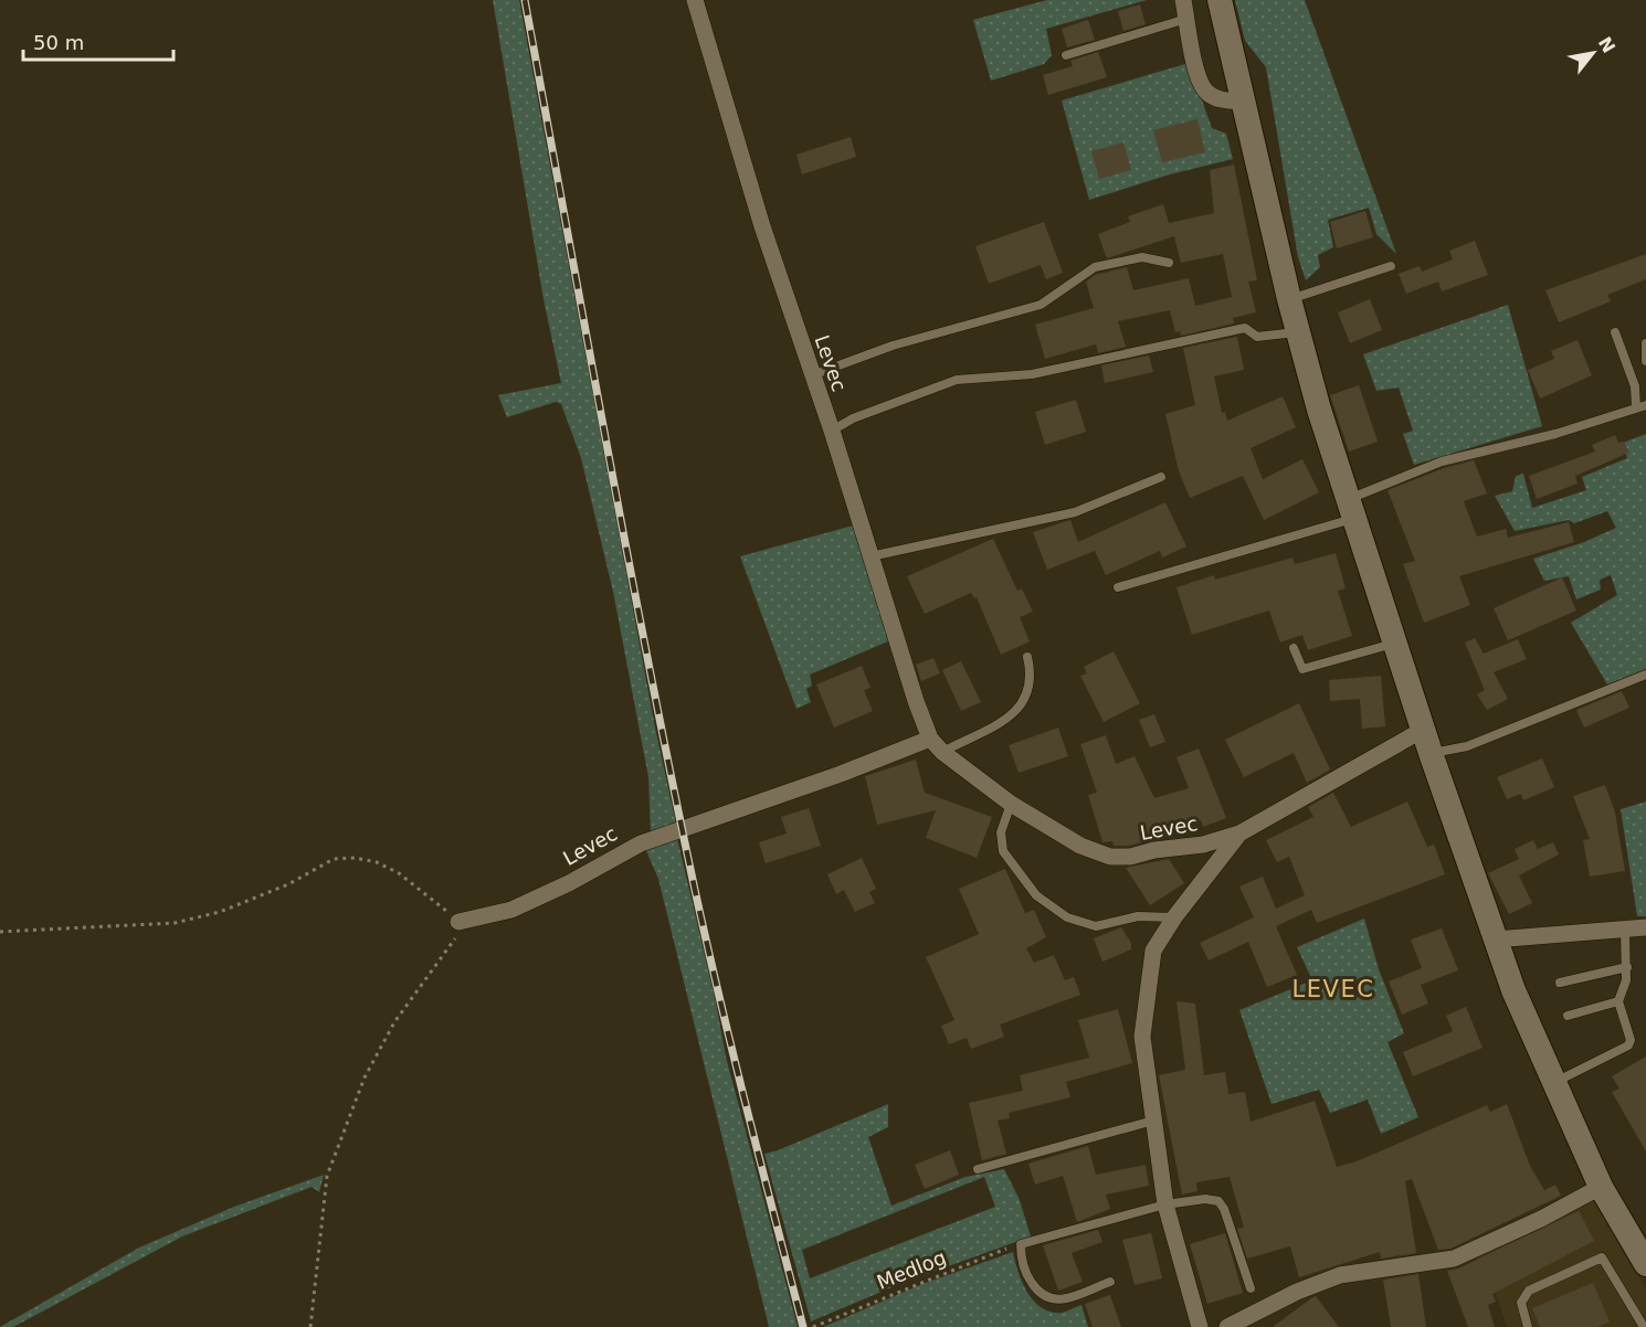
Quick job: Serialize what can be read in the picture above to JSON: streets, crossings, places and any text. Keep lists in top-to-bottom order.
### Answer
{
  "streets": {
    "street": ["Levec"],
    "path": ["Medlog"]
  },
  "districts": ["LEVEC"],
  "scale_bar": "50 m",
  "north": "top right"
}
